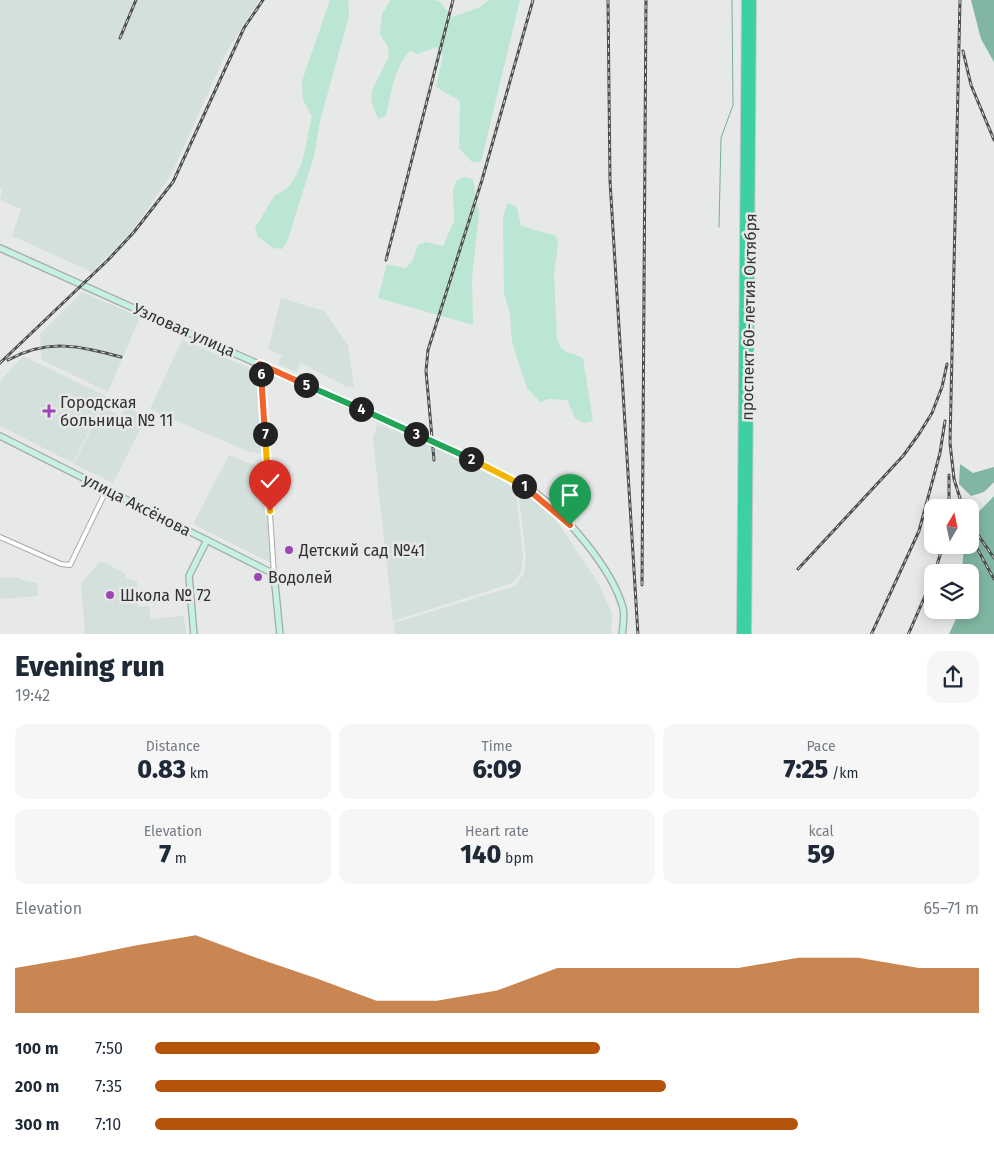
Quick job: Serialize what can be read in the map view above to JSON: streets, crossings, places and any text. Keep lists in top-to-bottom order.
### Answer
{
  "streets": {
    "highway": ["проспект 60-летия Октября"],
    "street": ["Узловая улица", "улица Аксёнова"]
  },
  "places": {
    "health": ["Городская больница № 11"],
    "other": ["Детский сад №41", "Водолей", "Школа № 72"]
  },
  "north": "top",
  "page": {
    "pins": [
      "6",
      "5",
      "4",
      "3",
      "7",
      "2",
      "1"
    ],
    "heading": ["Evening run", "19:42"],
    "stats": [
      ["Distance", "0.83 km"],
      ["Time", "6:09"],
      ["Pace", "7:25 /km"],
      ["Elevation", "7 m"],
      ["Heart rate", "140 bpm"],
      ["kcal", "59"]
    ],
    "chart": ["Elevation", "65–71 m"],
    "list": [
      {
        "name": "100 m",
        "note": "7:50"
      },
      {
        "name": "200 m",
        "note": "7:35"
      },
      {
        "name": "300 m",
        "note": "7:10"
      }
    ]
  }
}
